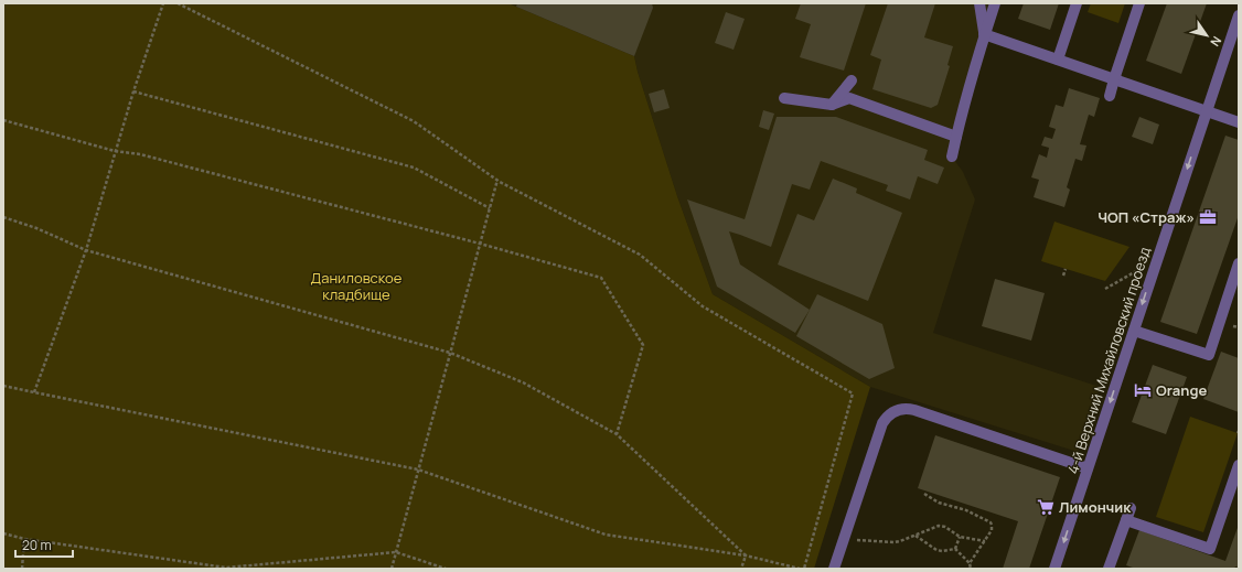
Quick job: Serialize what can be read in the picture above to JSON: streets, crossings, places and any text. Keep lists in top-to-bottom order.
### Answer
{
  "streets": {
    "street": ["4-й Верхний Михайловский проезд"]
  },
  "one_way": ["4-й Верхний Михайловский проезд"],
  "parks": ["Даниловское кладбище"],
  "places": {
    "office": ["ЧОП «Страж»"],
    "hotel": ["Orange"],
    "supermarket": ["Лимончик"]
  },
  "scale_bar": "20 m",
  "north": "bottom right"
}
